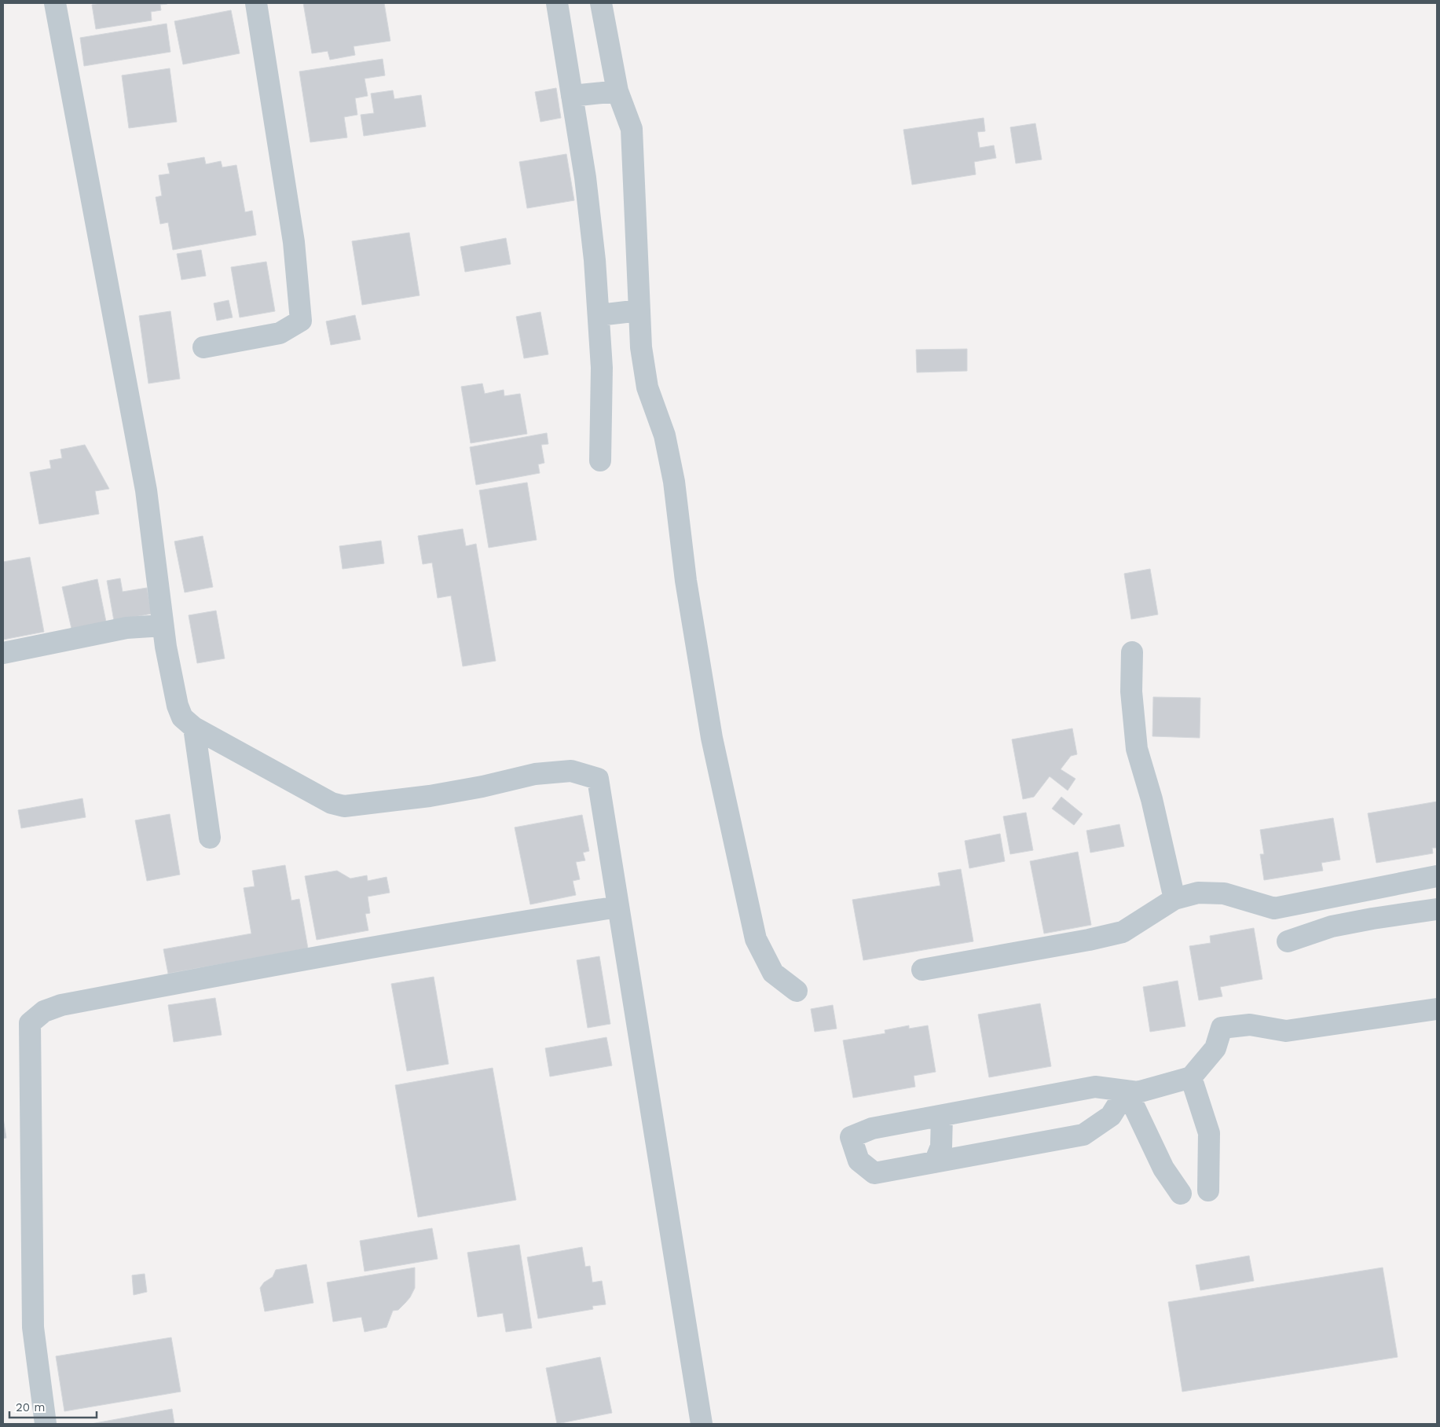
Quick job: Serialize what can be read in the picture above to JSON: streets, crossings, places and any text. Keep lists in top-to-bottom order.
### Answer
{
  "scale_bar": "20 m"
}
